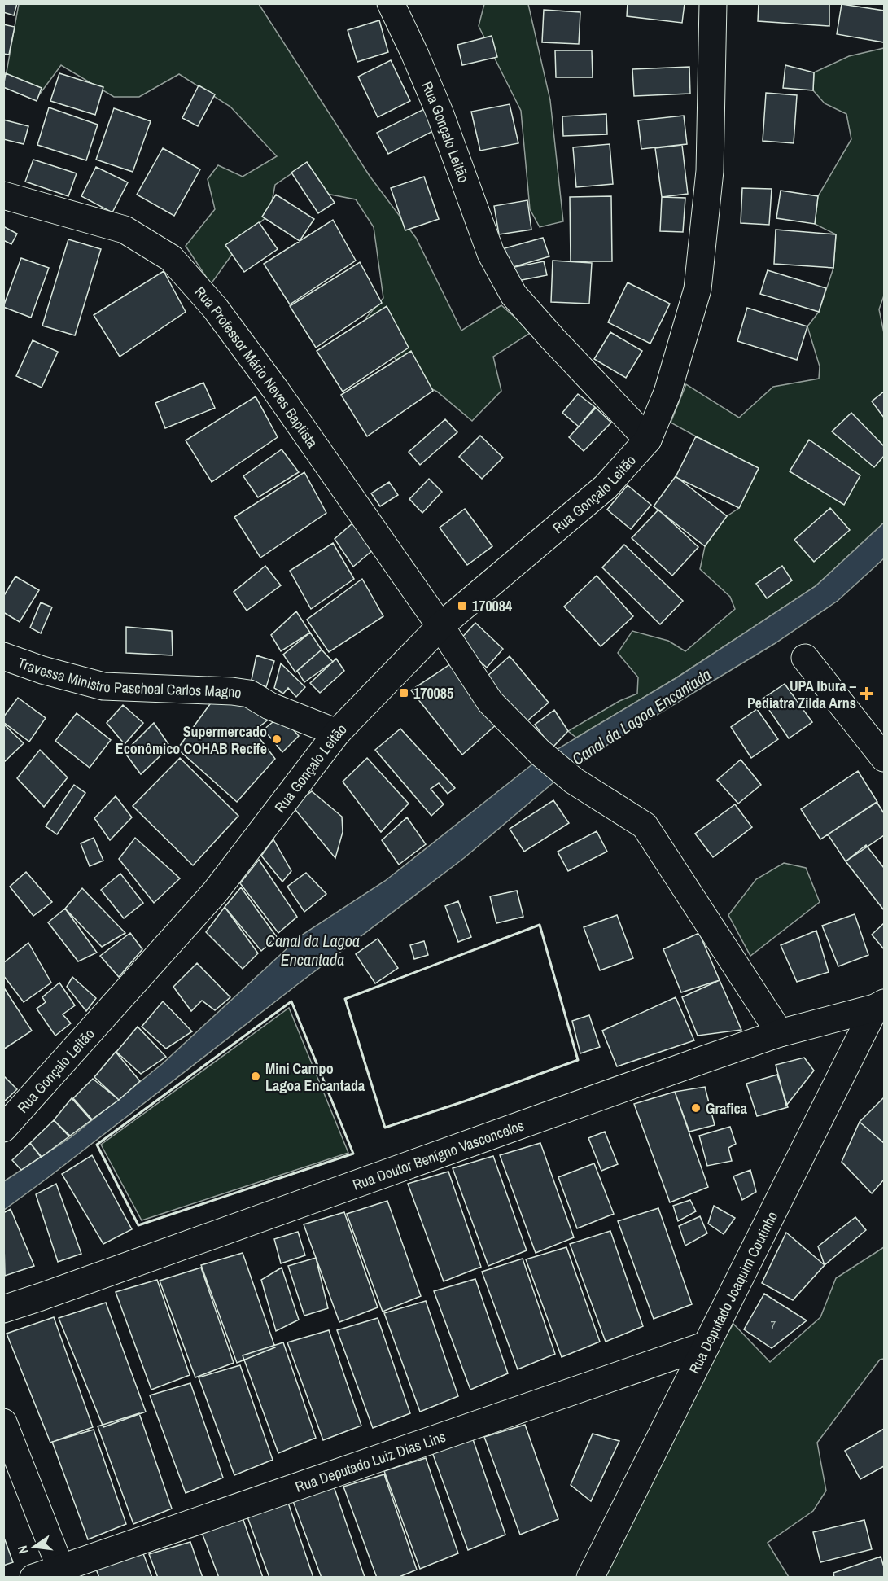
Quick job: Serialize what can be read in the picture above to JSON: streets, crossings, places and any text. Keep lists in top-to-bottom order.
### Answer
{
  "streets": {
    "street": [
      "Rua Gonçalo Leitão",
      "Rua Professor Mário Neves Baptista",
      "Travessa Ministro Paschoal Carlos Magno",
      "Rua Doutor Benígno Vasconcelos",
      "Rua Deputado Joaquim Coutinho",
      "Rua Deputado Luiz Dias Lins"
    ]
  },
  "crossings": [
    ["Rua Gonçalo Leitão", "Rua Professor Mário Neves Baptista"],
    ["Rua Gonçalo Leitão", "Travessa Ministro Paschoal Carlos Magno"],
    ["Rua Professor Mário Neves Baptista", "Rua Doutor Benígno Vasconcelos"],
    ["Rua Doutor Benígno Vasconcelos", "Rua Deputado Joaquim Coutinho"],
    ["Rua Deputado Joaquim Coutinho", "Rua Deputado Luiz Dias Lins"]
  ],
  "water": ["Canal da Lagoa Encantada"],
  "places": {
    "transit": ["170084", "170085"],
    "health": ["UPA Ibura – Pediatra Zilda Arns"],
    "other": ["Supermercado Econômico COHAB Recife", "Mini Campo Lagoa Encantada", "Grafica"]
  },
  "house_numbers": ["7"],
  "north": "left"
}
